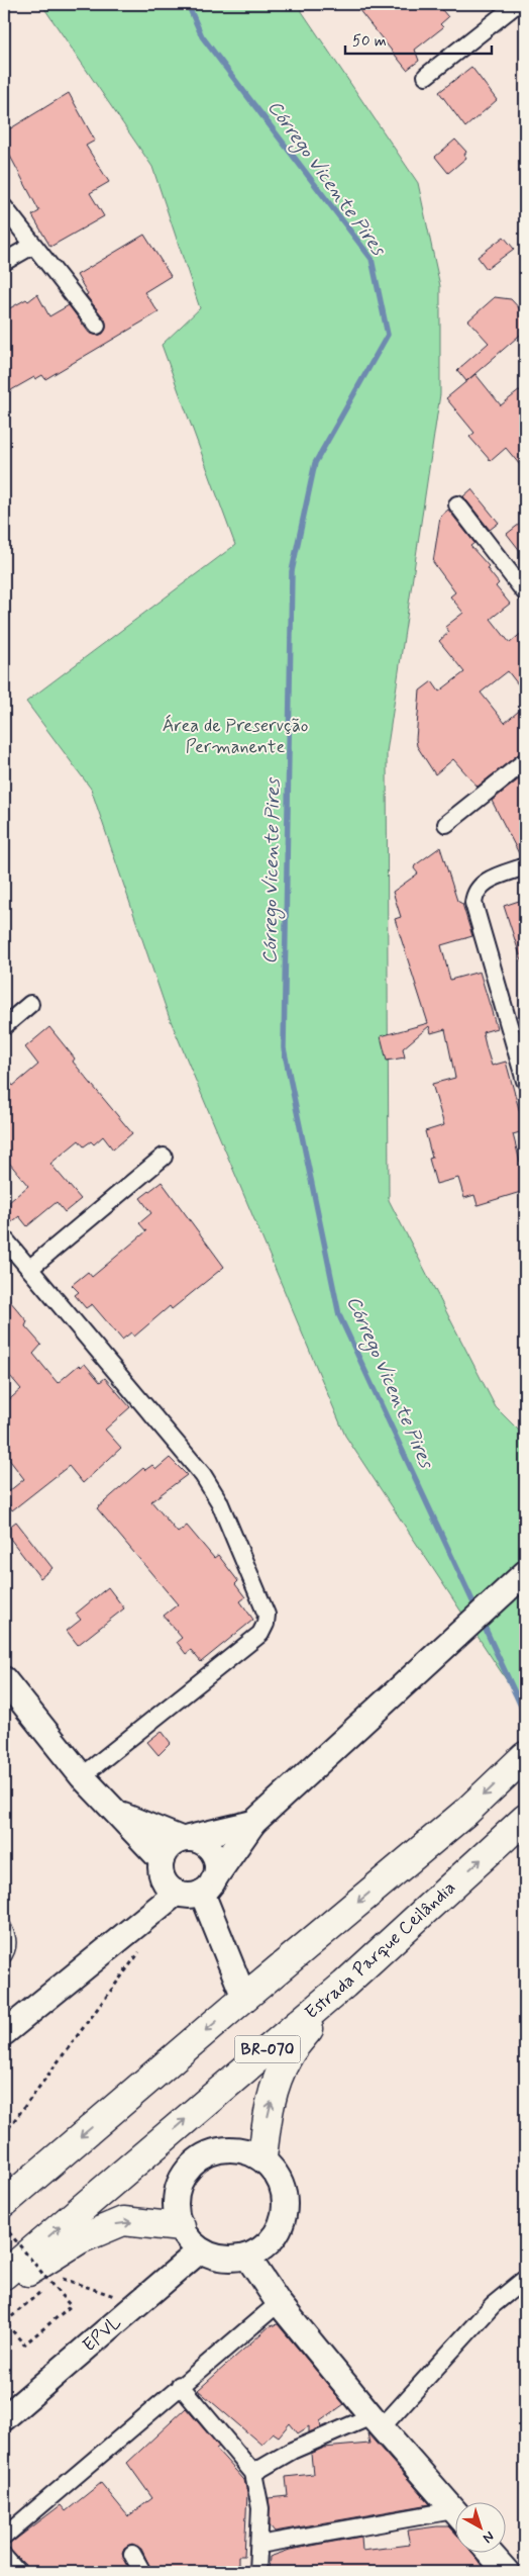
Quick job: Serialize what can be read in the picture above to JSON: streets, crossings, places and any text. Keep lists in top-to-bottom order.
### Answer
{
  "streets": {
    "highway": ["Estrada Parque Ceilândia", "BR-070"],
    "street": ["EPVL"]
  },
  "water": ["Córrego Vicente Pires"],
  "parks": ["Área de Preservção Permanente"],
  "scale_bar": "50 m",
  "north": "bottom right"
}
